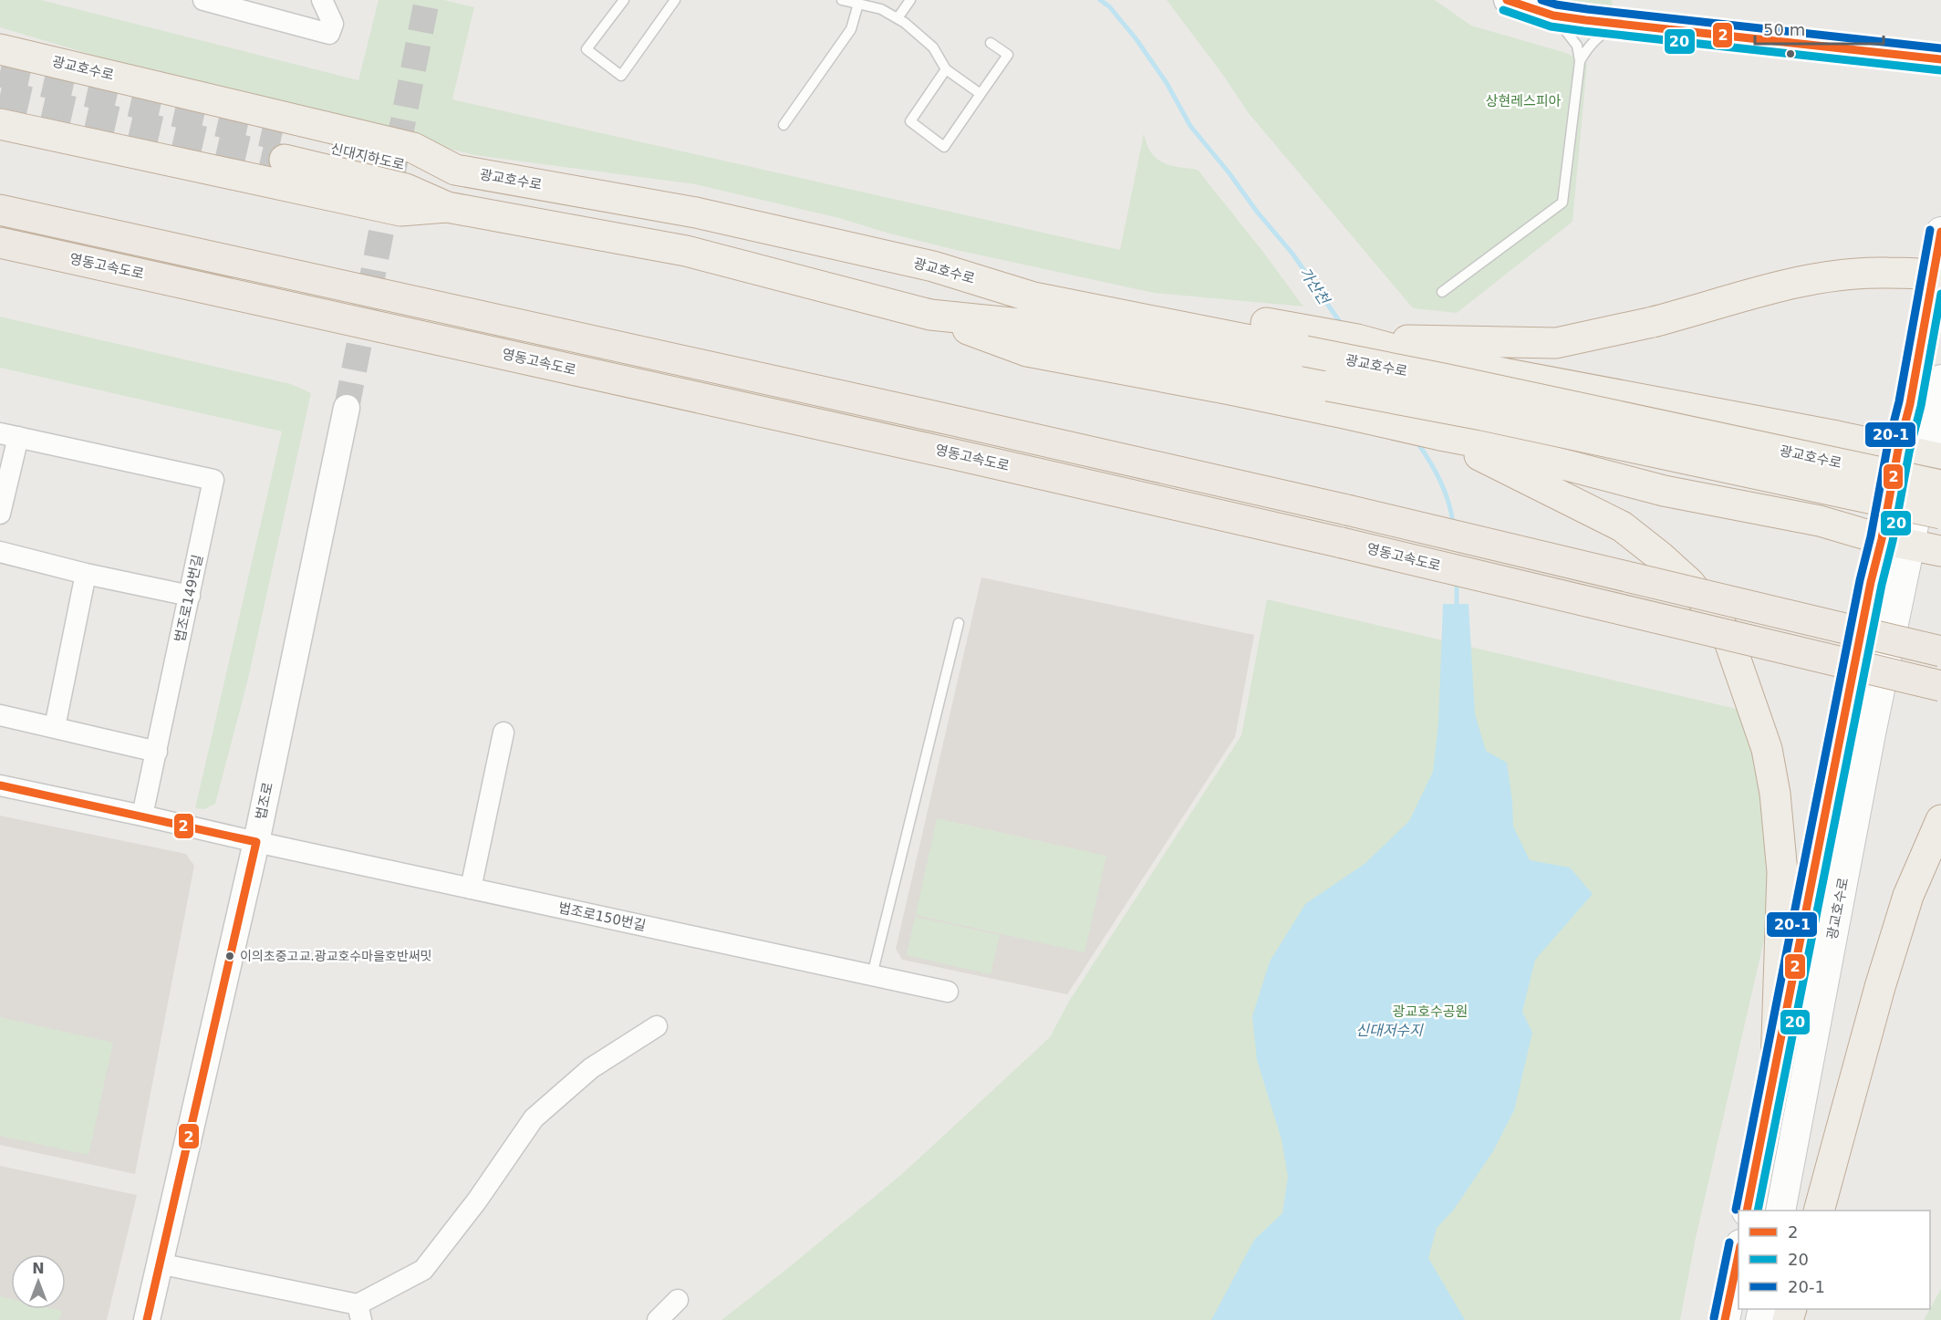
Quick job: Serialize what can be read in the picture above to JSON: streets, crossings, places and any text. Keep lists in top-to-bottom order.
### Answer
{
  "streets": {
    "highway": ["광교호수로", "신대지하도로", "영동고속도로"],
    "street": ["법조로149번길", "법조로", "법조로150번길"]
  },
  "crossings": [
    ["광교호수로", "신대지하도로"],
    ["법조로", "법조로150번길"]
  ],
  "water": ["가산천", "신대저수지"],
  "parks": ["상현레스피아", "광교호수공원"],
  "places": ["이의초중고교.광교호수마을호반써밋"],
  "lines": ["transit line 2", "transit line 20-1", "transit line 20"],
  "legend": ["2", "20", "20-1"],
  "scale_bar": "50 m",
  "north": "top"
}
